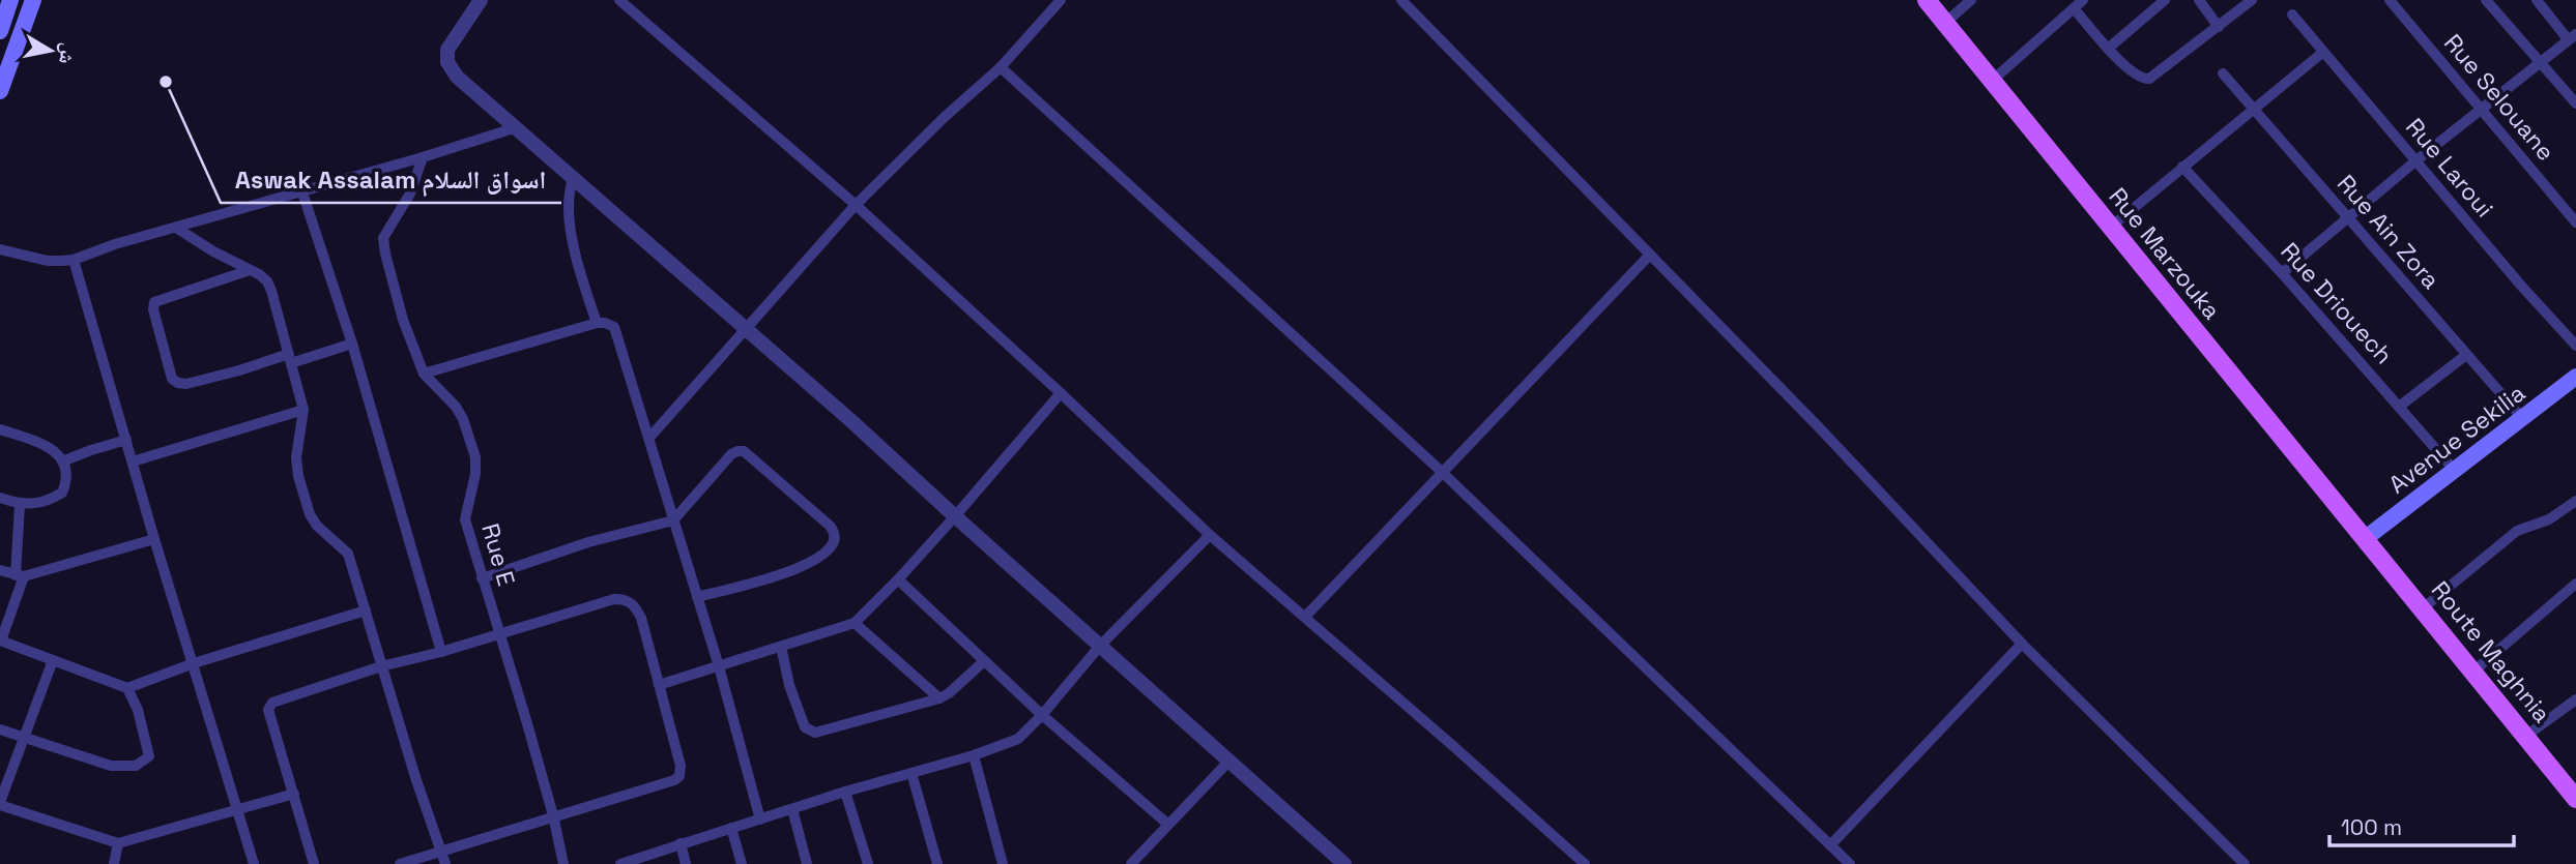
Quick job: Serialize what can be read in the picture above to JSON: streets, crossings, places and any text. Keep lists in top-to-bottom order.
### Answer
{
  "streets": {
    "main road": ["Rue Marzouka", "Avenue Sekilia", "Route Maghnia"],
    "street": [
      "Rue Selouane",
      "Rue Laroui",
      "Rue Ain Zora",
      "Rue Driouech",
      "Rue E"
    ]
  },
  "crossings": [
    ["Rue Ain Zora", "Avenue Sekilia"],
    ["Rue Marzouka", "Avenue Sekilia"],
    ["Rue Marzouka", "Route Maghnia"],
    ["Rue Driouech", "Avenue Sekilia"],
    ["Avenue Sekilia", "Route Maghnia"]
  ],
  "places": ["Aswak Assalam اسواق السلام"],
  "scale_bar": "100 m",
  "north": "right"
}
